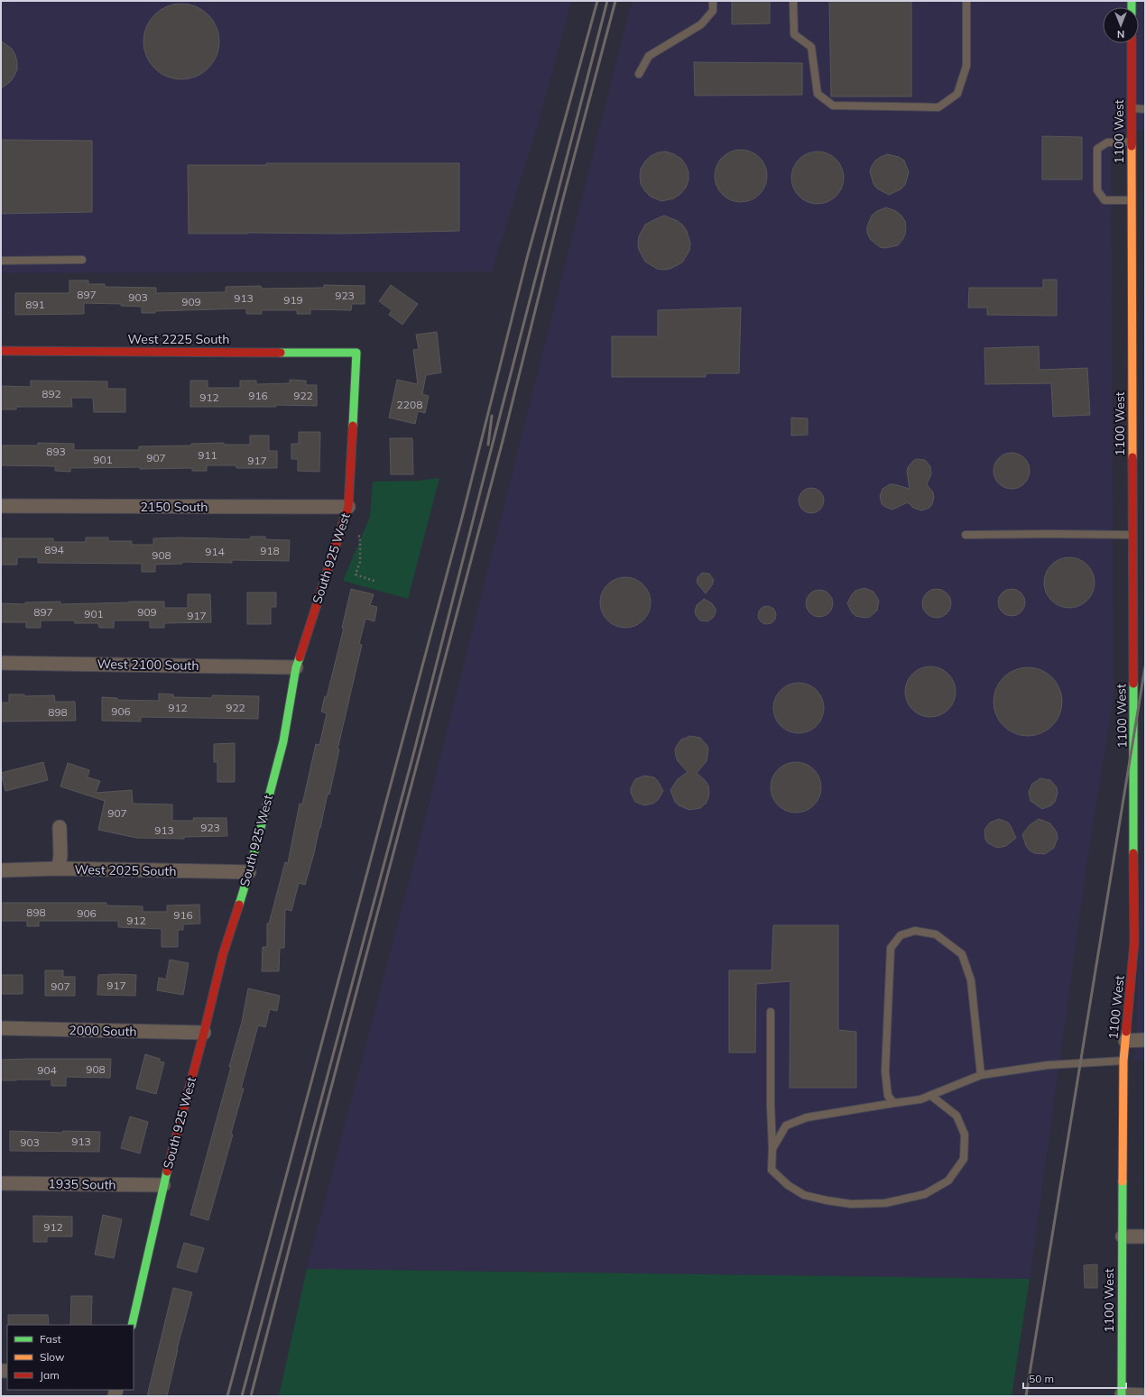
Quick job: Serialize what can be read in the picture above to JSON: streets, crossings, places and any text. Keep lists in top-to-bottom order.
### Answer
{
  "streets": {
    "street": [
      "1100 West",
      "West 2225 South",
      "2150 South",
      "South 925 West",
      "West 2100 South",
      "West 2025 South",
      "2000 South",
      "1935 South"
    ]
  },
  "crossings": [
    ["West 2225 South", "South 925 West"],
    ["2150 South", "South 925 West"],
    ["South 925 West", "West 2100 South"],
    ["South 925 West", "West 2025 South"],
    ["South 925 West", "2000 South"],
    ["South 925 West", "1935 South"]
  ],
  "house_numbers": [
    "897",
    "923",
    "903",
    "913",
    "919",
    "909",
    "891",
    "892",
    "916",
    "922",
    "912",
    "2208",
    "893",
    "911",
    "907",
    "901",
    "917",
    "894",
    "918",
    "914",
    "908",
    "897",
    "909",
    "901",
    "917",
    "912",
    "922",
    "906",
    "898",
    "907",
    "923",
    "913",
    "898",
    "906",
    "916",
    "912",
    "917",
    "907",
    "908",
    "904",
    "913",
    "903",
    "912"
  ],
  "legend": ["Fast", "Slow", "Jam"],
  "scale_bar": "50 m",
  "north": "bottom"
}
